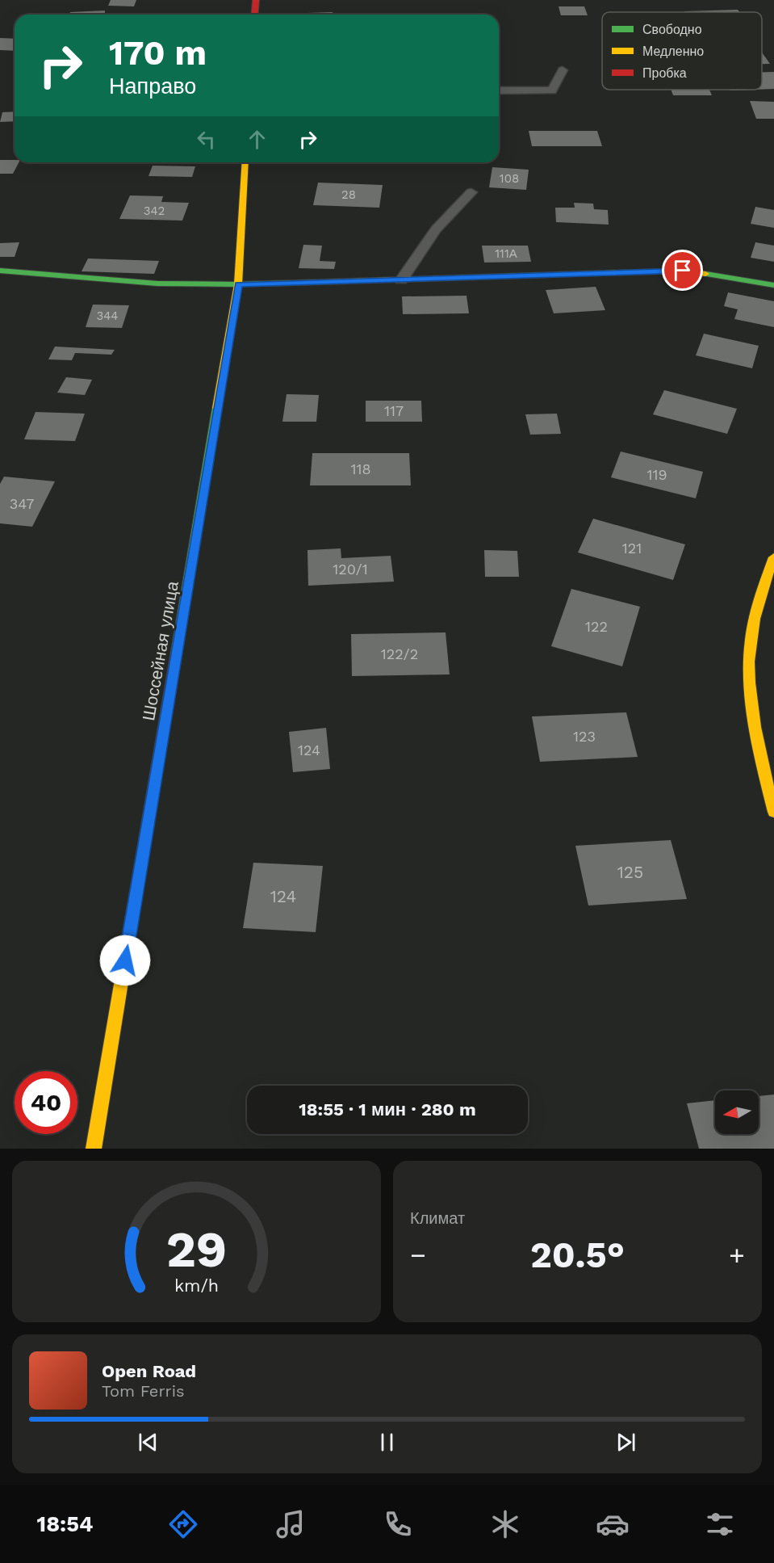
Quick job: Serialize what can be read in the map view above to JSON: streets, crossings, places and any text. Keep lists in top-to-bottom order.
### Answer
{
  "streets": {
    "street": ["Шоссейная улица"]
  },
  "house_numbers": [
    "108",
    "28",
    "342",
    "111А",
    "344",
    "117",
    "118",
    "119",
    "347",
    "121",
    "120/1",
    "122",
    "122/2",
    "123",
    "124",
    "125",
    "124"
  ],
  "legend": ["Свободно", "Медленно", "Пробка"],
  "north": "left",
  "page": {
    "turn": ["170 m", "Направо"],
    "limit": "40",
    "trip": "18:55 · 1 мин · 280 m",
    "tile": "Климат",
    "heat": ["−", "20.5°", "+"],
    "song": ["Open Road", "Tom Ferris"],
    "tabs": "18:54",
    "gauge": ["29", "km/h"]
  }
}
